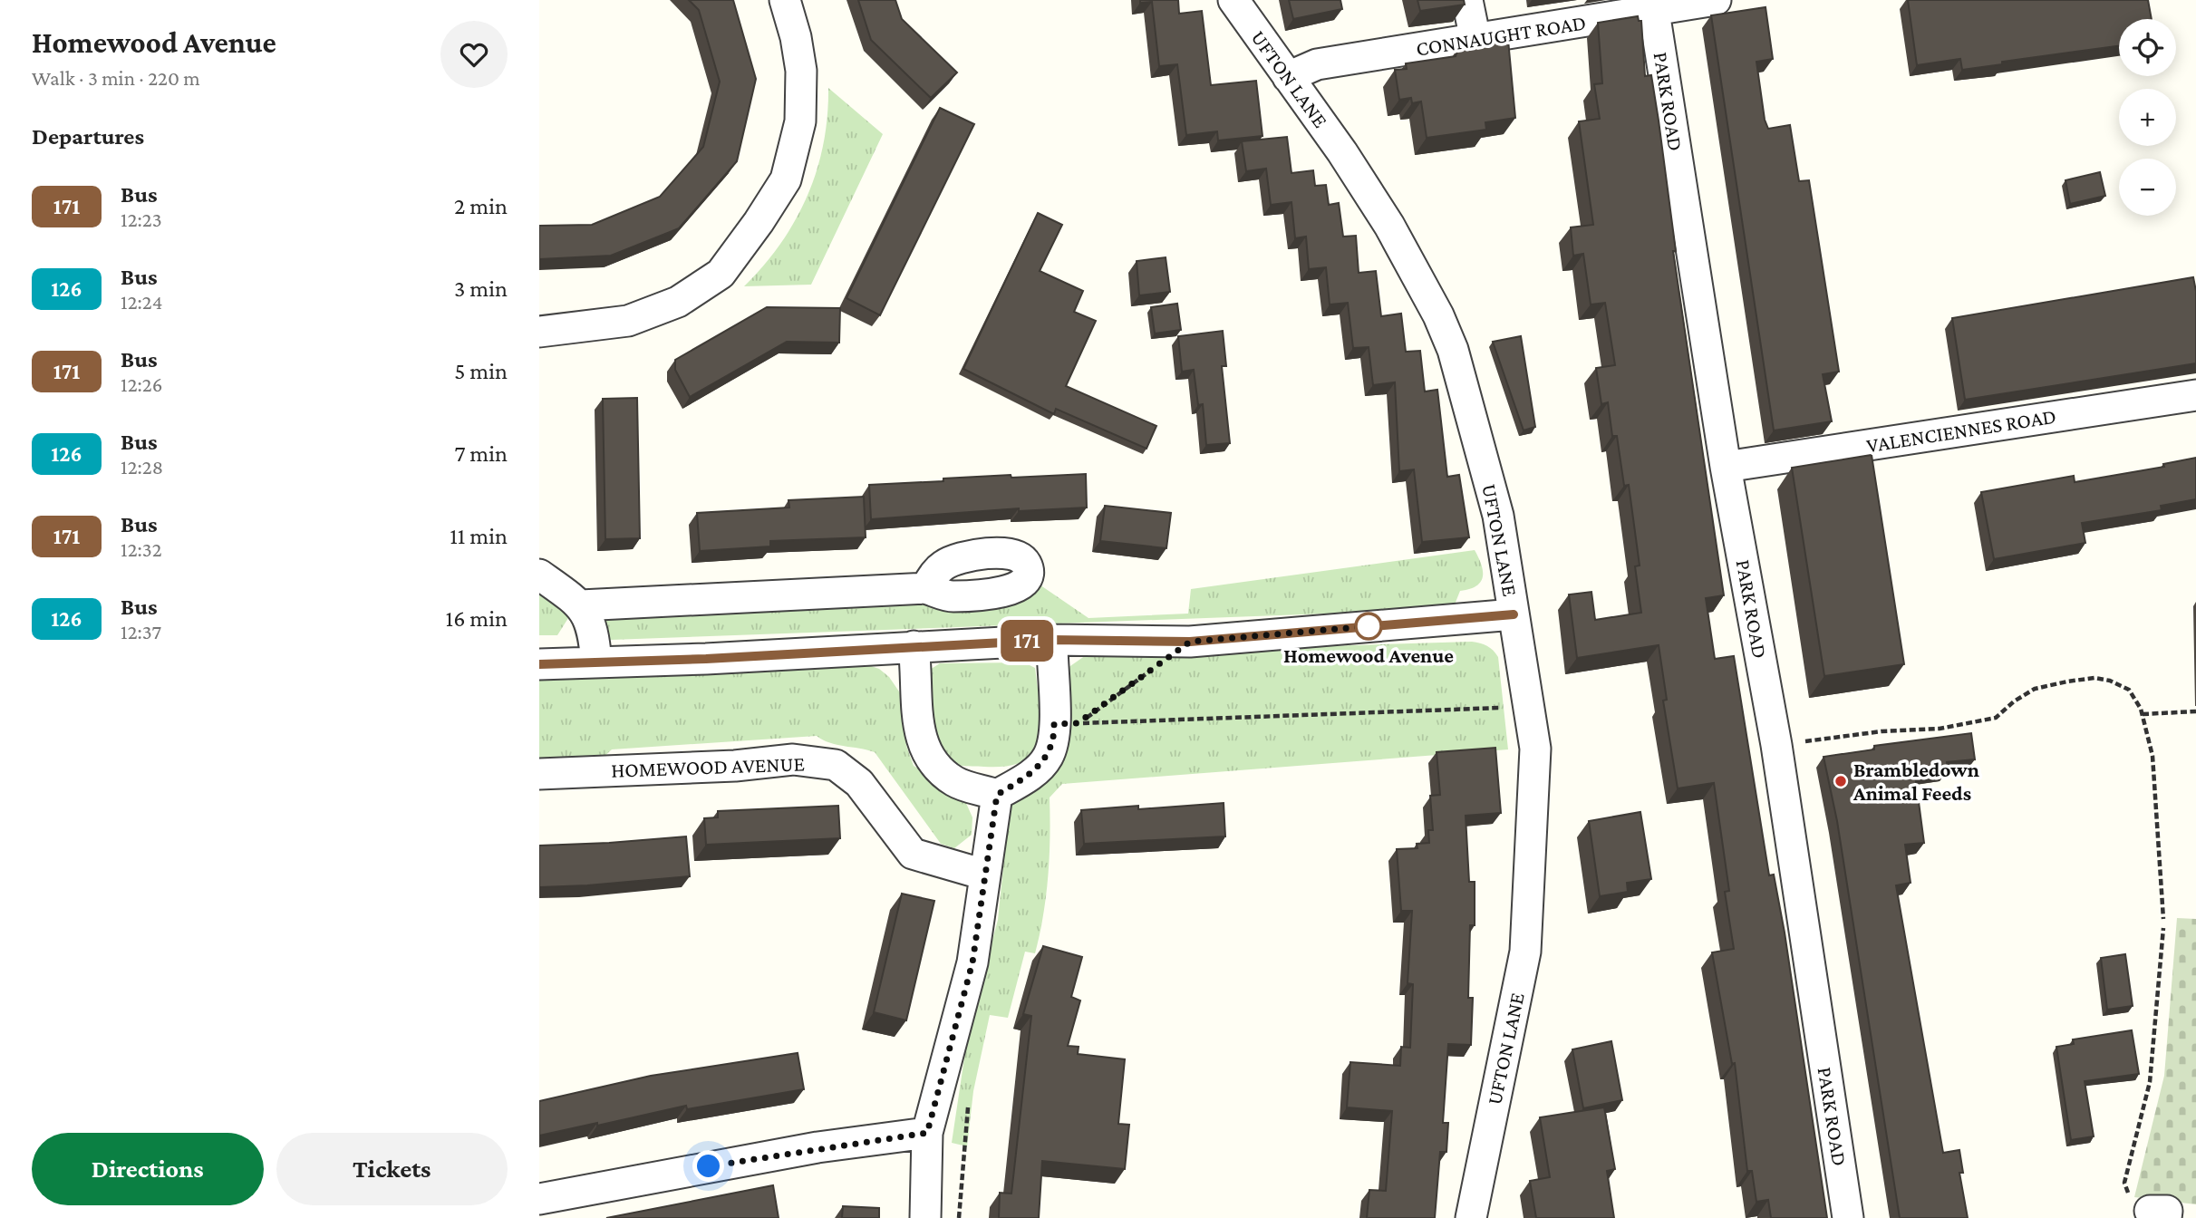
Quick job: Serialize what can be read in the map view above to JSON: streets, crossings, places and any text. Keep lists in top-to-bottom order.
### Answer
{
  "streets": {
    "street": [
      "CONNAUGHT ROAD",
      "UFTON LANE",
      "PARK ROAD",
      "VALENCIENNES ROAD",
      "HOMEWOOD AVENUE"
    ]
  },
  "crossings": [
    ["CONNAUGHT ROAD", "UFTON LANE"],
    ["CONNAUGHT ROAD", "PARK ROAD"],
    ["PARK ROAD", "VALENCIENNES ROAD"]
  ],
  "places": ["Homewood Avenue", "Brambledown Animal Feeds"],
  "lines": ["bus line 171"],
  "page": {
    "heading": [
      ["Homewood Avenue", "Walk · 3 min · 220 m"],
      "Departures"
    ],
    "on_map": "171",
    "map_buttons": ["+", "−"],
    "list": [
      {
        "mark": "171",
        "name": "Bus",
        "note": "12:23",
        "value": "2 min"
      },
      {
        "mark": "126",
        "name": "Bus",
        "note": "12:24",
        "value": "3 min"
      },
      {
        "mark": "171",
        "name": "Bus",
        "note": "12:26",
        "value": "5 min"
      },
      {
        "mark": "126",
        "name": "Bus",
        "note": "12:28",
        "value": "7 min"
      },
      {
        "mark": "171",
        "name": "Bus",
        "note": "12:32",
        "value": "11 min"
      },
      {
        "mark": "126",
        "name": "Bus",
        "note": "12:37",
        "value": "16 min"
      }
    ],
    "buttons": ["Directions", "Tickets"]
  }
}
